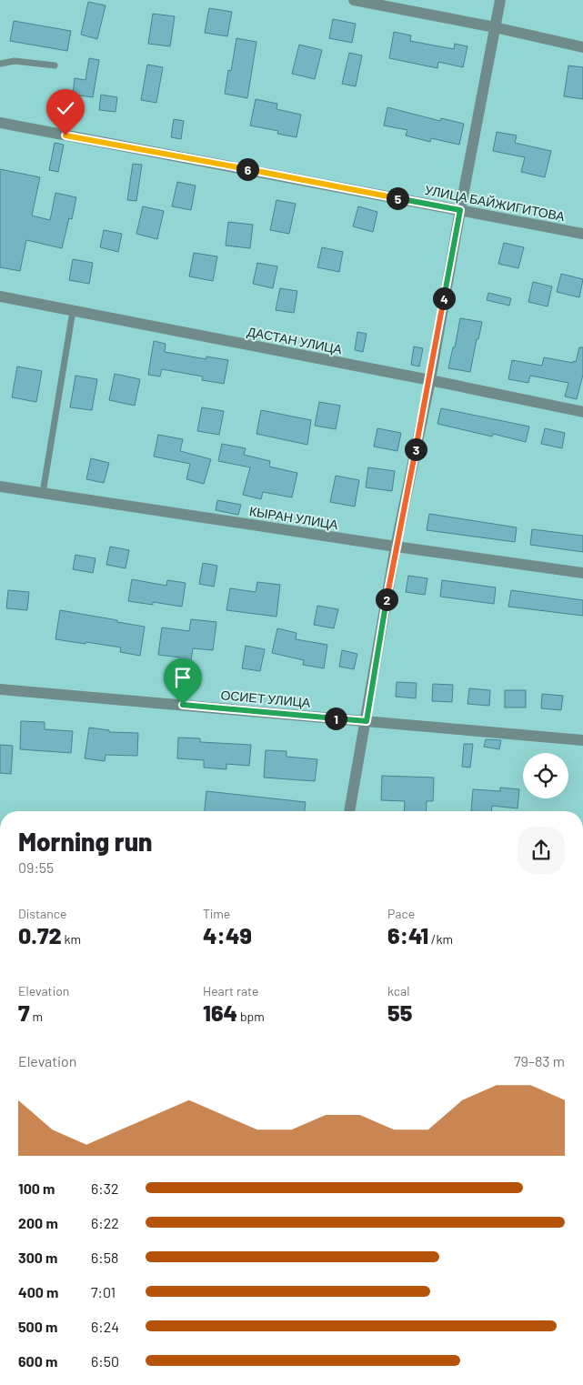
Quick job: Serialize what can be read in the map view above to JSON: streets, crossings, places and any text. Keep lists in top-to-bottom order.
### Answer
{
  "streets": {
    "street": [
      "УЛИЦА БАЙЖИГИТОВА",
      "ДАСТАН УЛИЦА",
      "КЫРАН УЛИЦА",
      "ОСИЕТ УЛИЦА"
    ]
  },
  "page": {
    "pins": [
      "6",
      "5",
      "4",
      "3",
      "2",
      "1"
    ],
    "heading": ["Morning run", "09:55"],
    "stats": [
      ["Distance", "0.72 km"],
      ["Time", "4:49"],
      ["Pace", "6:41 /km"],
      ["Elevation", "7 m"],
      ["Heart rate", "164 bpm"],
      ["kcal", "55"]
    ],
    "chart": ["Elevation", "79–83 m"],
    "list": [
      {
        "name": "100 m",
        "note": "6:32"
      },
      {
        "name": "200 m",
        "note": "6:22"
      },
      {
        "name": "300 m",
        "note": "6:58"
      },
      {
        "name": "400 m",
        "note": "7:01"
      },
      {
        "name": "500 m",
        "note": "6:24"
      },
      {
        "name": "600 m",
        "note": "6:50"
      }
    ]
  }
}
